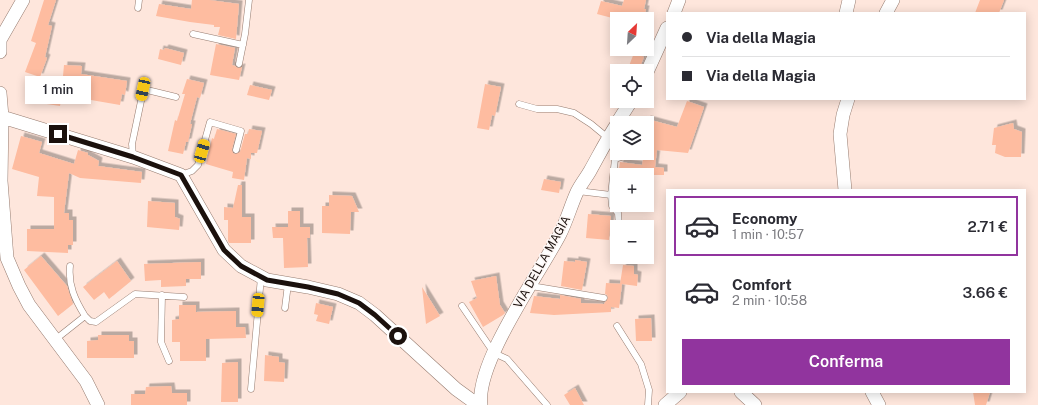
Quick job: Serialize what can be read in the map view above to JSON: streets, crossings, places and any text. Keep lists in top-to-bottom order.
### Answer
{
  "streets": {
    "street": ["VIA DELLA MAGIA"]
  },
  "north": "top right",
  "page": {
    "map_buttons": ["+", "−"],
    "banner": ["Via della Magia", "Via della Magia"],
    "bubble": "1 min",
    "list": [
      {
        "name": "Economy",
        "note": "1 min · 10:57",
        "value": "2.71 €"
      },
      {
        "name": "Comfort",
        "note": "2 min · 10:58",
        "value": "3.66 €"
      }
    ],
    "buttons": "Conferma"
  }
}
